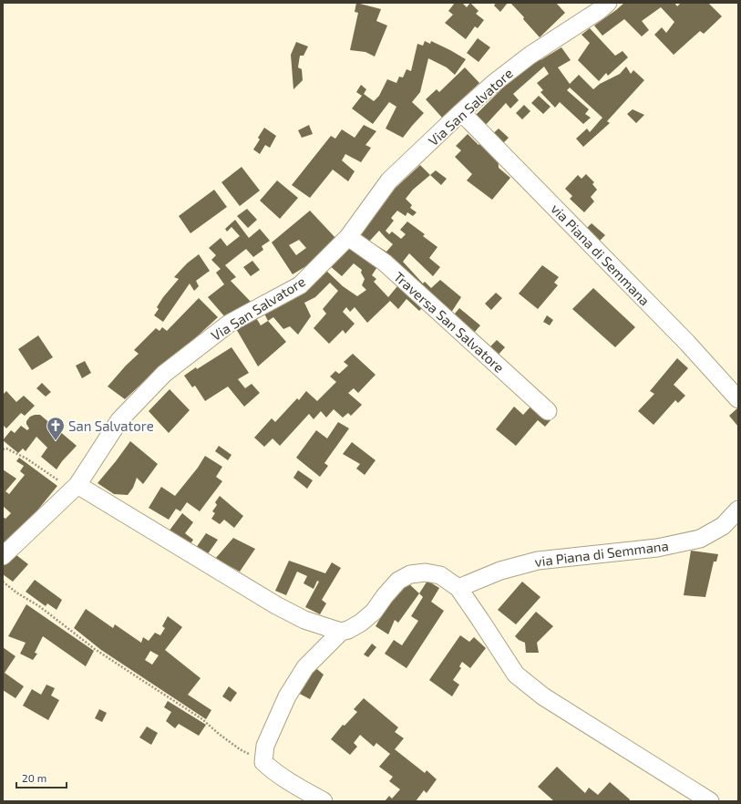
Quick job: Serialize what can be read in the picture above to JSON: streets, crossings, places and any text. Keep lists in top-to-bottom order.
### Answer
{
  "streets": {
    "street": ["Via San Salvatore", "via Piana di Semmana", "Traversa San Salvatore"]
  },
  "crossings": [
    ["Via San Salvatore", "via Piana di Semmana"],
    ["Via San Salvatore", "Traversa San Salvatore"]
  ],
  "places": {
    "church": ["San Salvatore"]
  },
  "scale_bar": "20 m"
}
